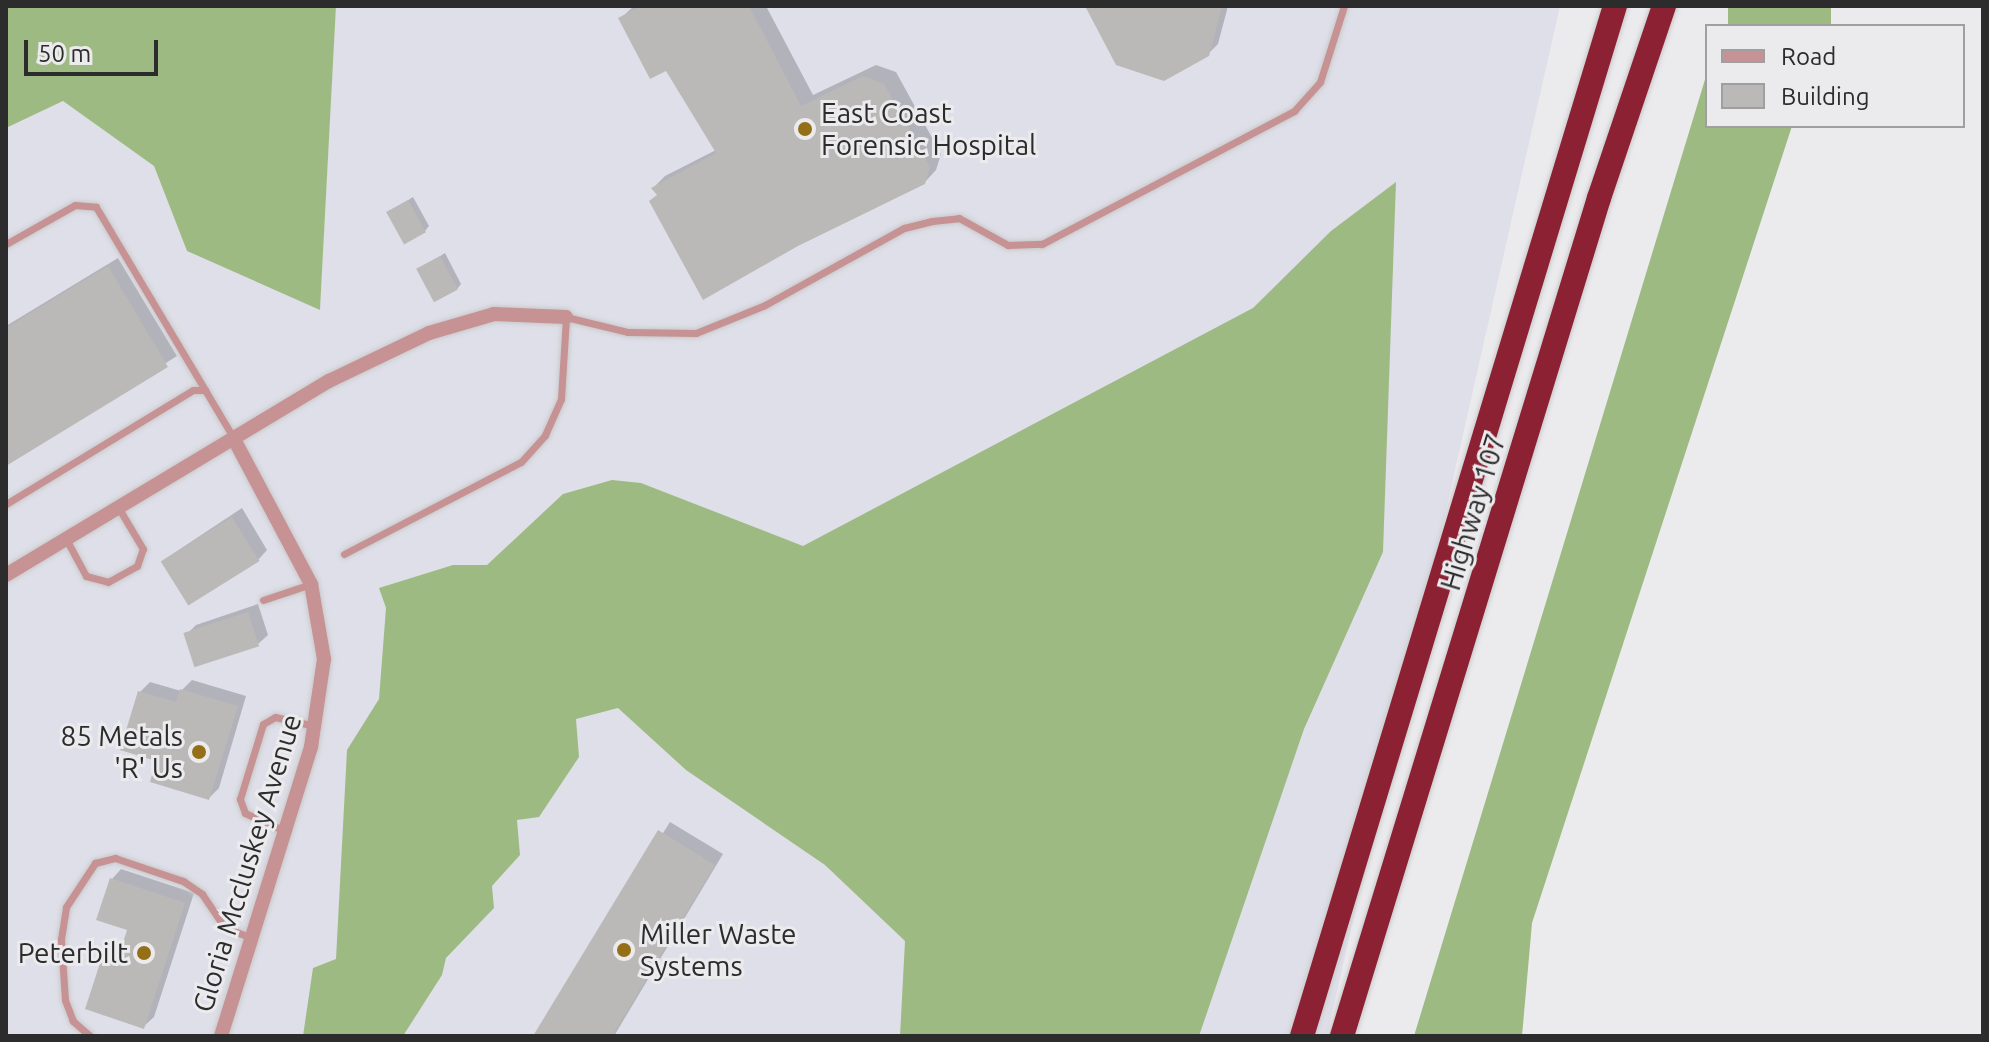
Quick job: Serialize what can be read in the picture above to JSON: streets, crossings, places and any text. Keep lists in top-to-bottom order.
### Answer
{
  "streets": {
    "highway": ["Highway 107"],
    "street": ["Gloria Mccluskey Avenue"]
  },
  "places": [
    "East Coast Forensic Hospital",
    "85 Metals 'R' Us",
    "Miller Waste Systems",
    "Peterbilt"
  ],
  "legend": ["Road", "Building"],
  "scale_bar": "50 m"
}
